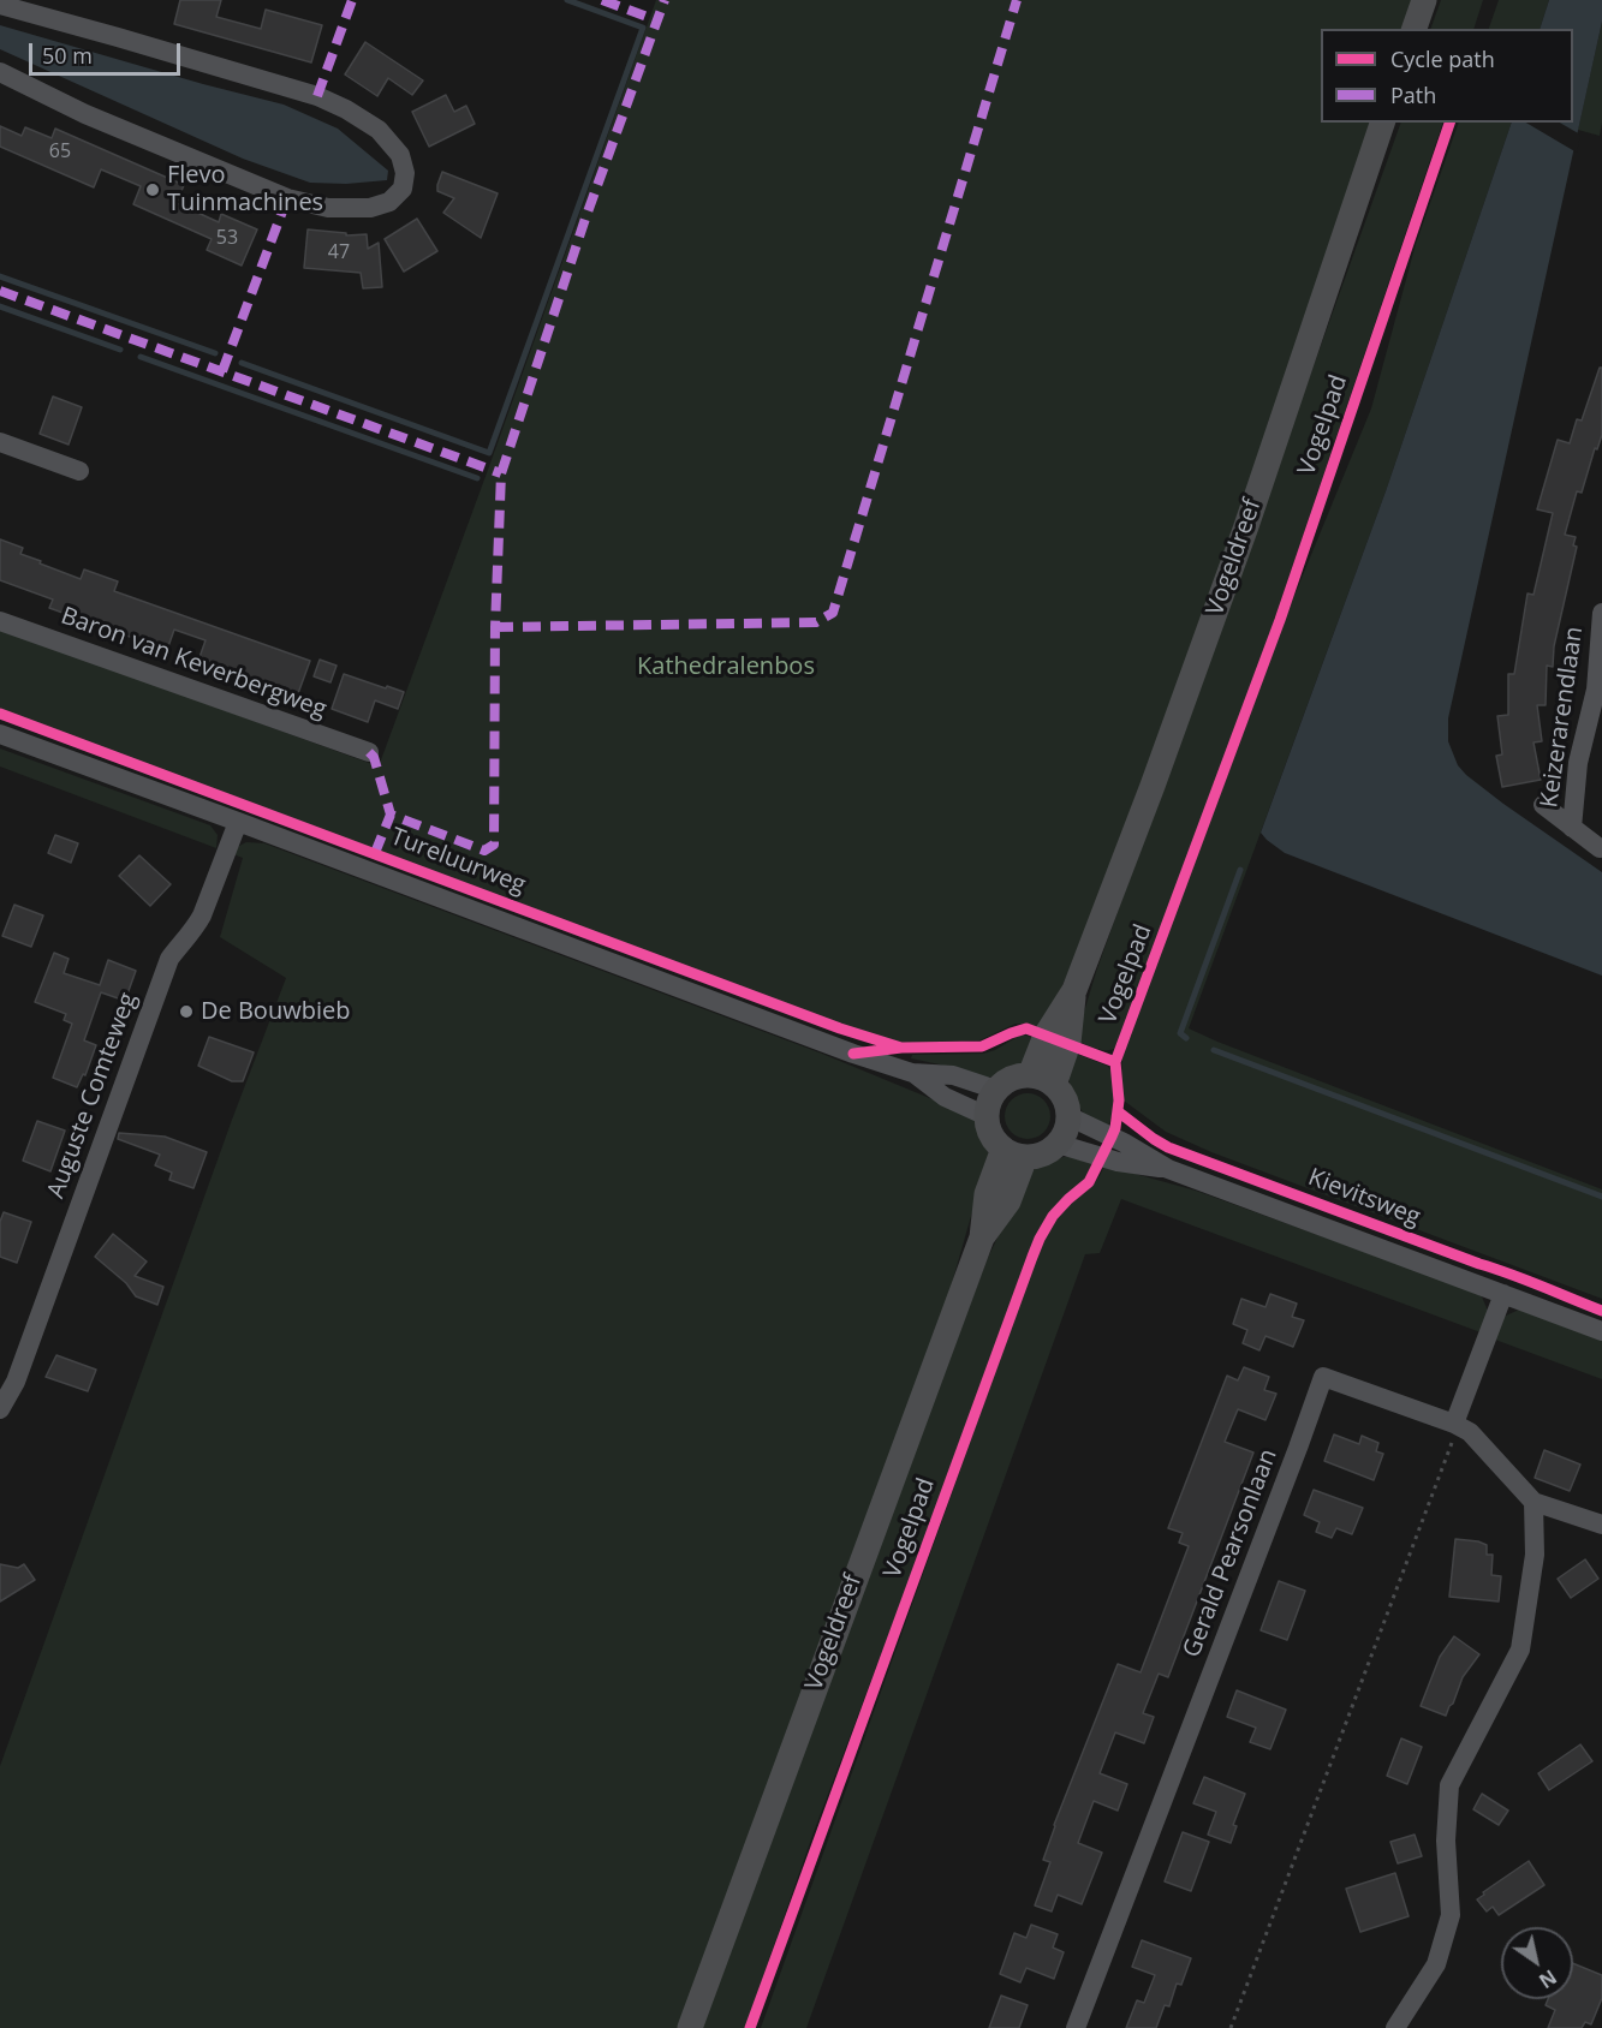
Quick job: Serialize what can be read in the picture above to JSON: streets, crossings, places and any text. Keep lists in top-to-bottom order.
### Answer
{
  "streets": {
    "main road": ["Vogeldreef"],
    "street": [
      "Baron van Keverbergweg",
      "Keizerarendlaan",
      "Tureluurweg",
      "Auguste Comteweg",
      "Kievitsweg",
      "Gerald Pearsonlaan"
    ],
    "cycle path": ["Vogelpad"]
  },
  "crossings": [
    ["Vogeldreef", "Tureluurweg"],
    ["Vogeldreef", "Kievitsweg"],
    ["Tureluurweg", "Auguste Comteweg"],
    ["Tureluurweg", "Kievitsweg"]
  ],
  "parks": ["Kathedralenbos"],
  "places": ["Flevo Tuinmachines", "De Bouwbieb"],
  "house_numbers": ["65", "53", "47"],
  "legend": ["Cycle path", "Path"],
  "scale_bar": "50 m",
  "north": "bottom right"
}
